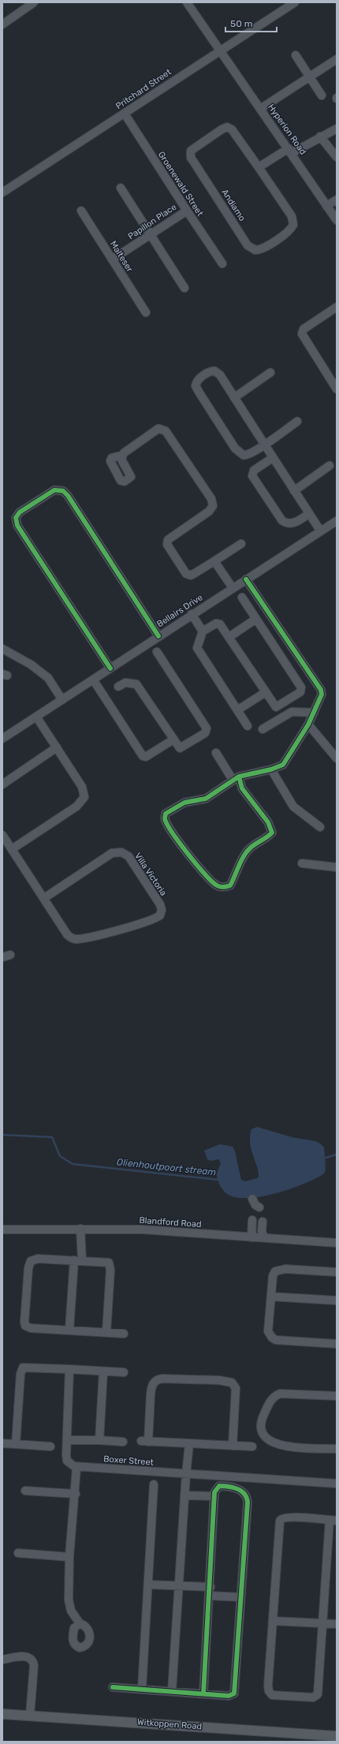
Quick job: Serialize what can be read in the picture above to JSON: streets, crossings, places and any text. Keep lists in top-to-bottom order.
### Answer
{
  "streets": {
    "main road": ["Witkoppen Road"],
    "street": [
      "Pritchard Street",
      "Hyperion Road",
      "Groenewald Street",
      "Andiamo",
      "Papillon Place",
      "Malteser",
      "Bellairs Drive",
      "Villa Victoria",
      "Blandford Road",
      "Boxer Street"
    ]
  },
  "crossings": [
    ["Pritchard Street", "Hyperion Road"],
    ["Pritchard Street", "Groenewald Street"],
    ["Groenewald Street", "Papillon Place"],
    ["Papillon Place", "Malteser"]
  ],
  "water": ["Olienhoutpoort stream"],
  "scale_bar": "50 m"
}
